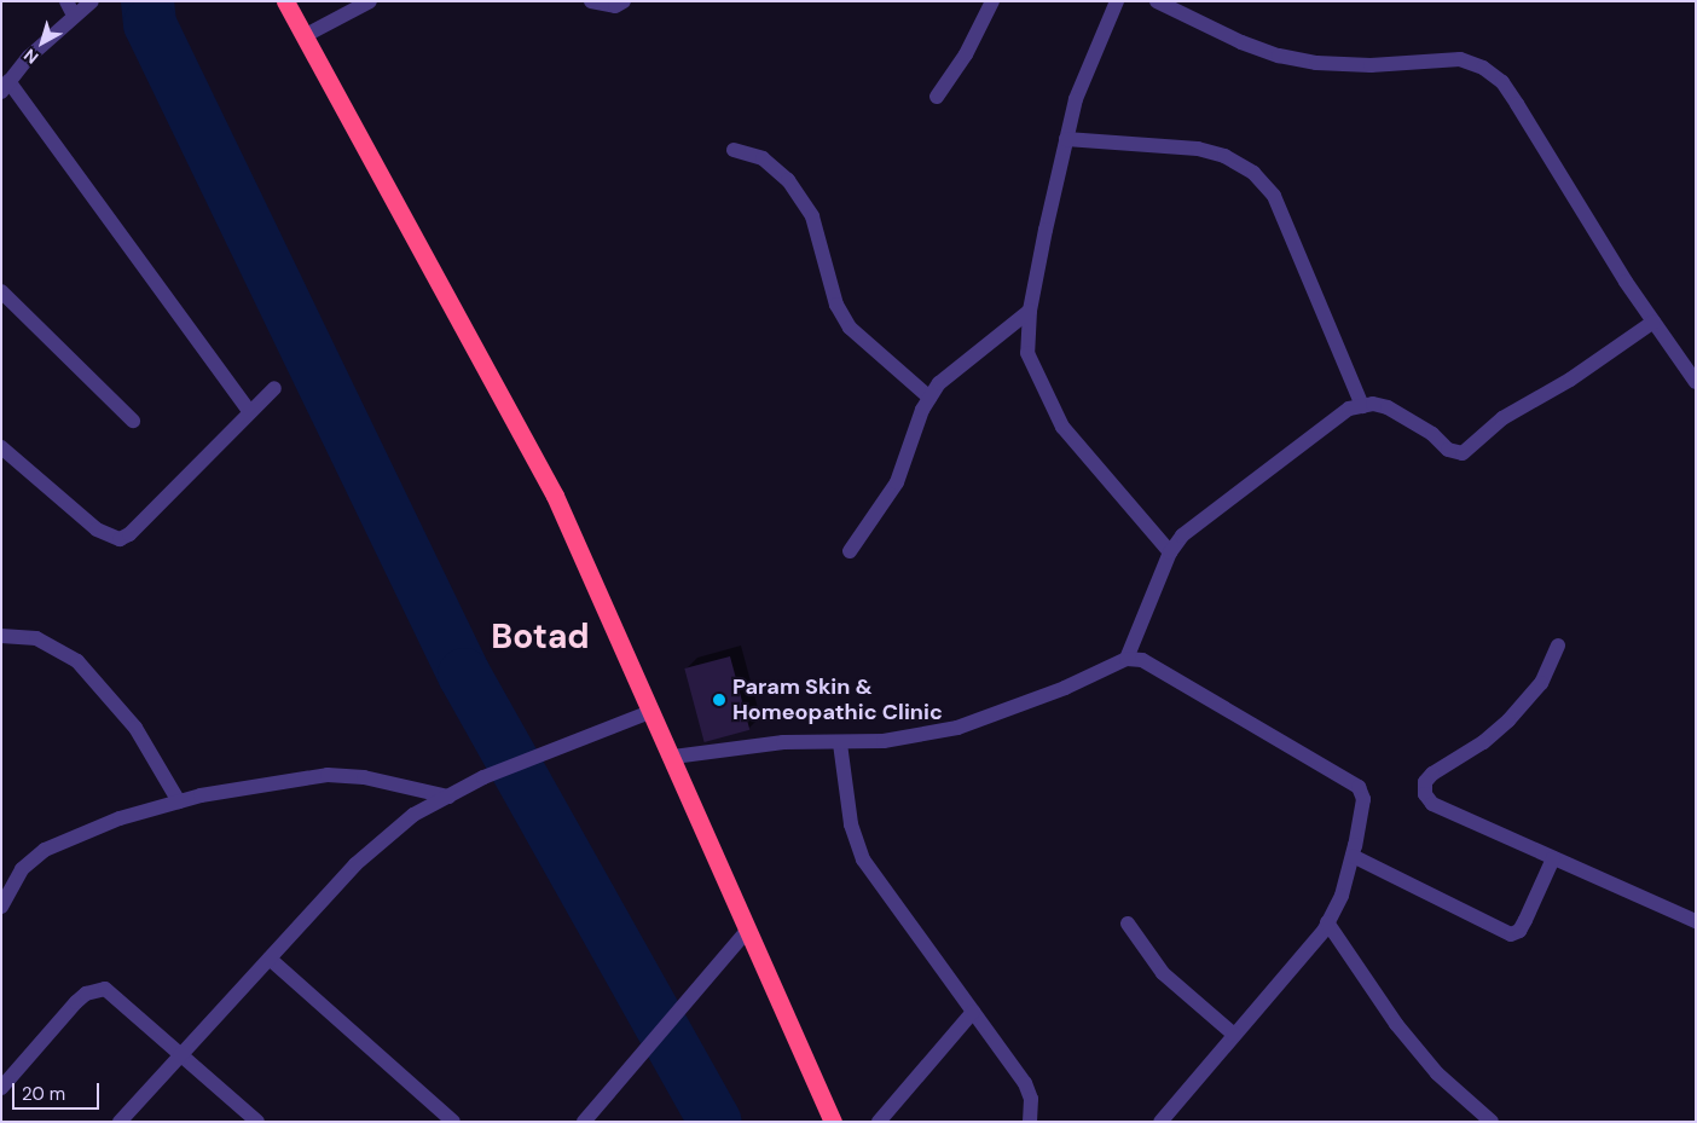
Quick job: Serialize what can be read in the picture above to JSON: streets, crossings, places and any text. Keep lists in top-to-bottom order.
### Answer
{
  "districts": ["Botad"],
  "places": ["Param Skin & Homeopathic Clinic"],
  "scale_bar": "20 m",
  "north": "bottom left"
}
